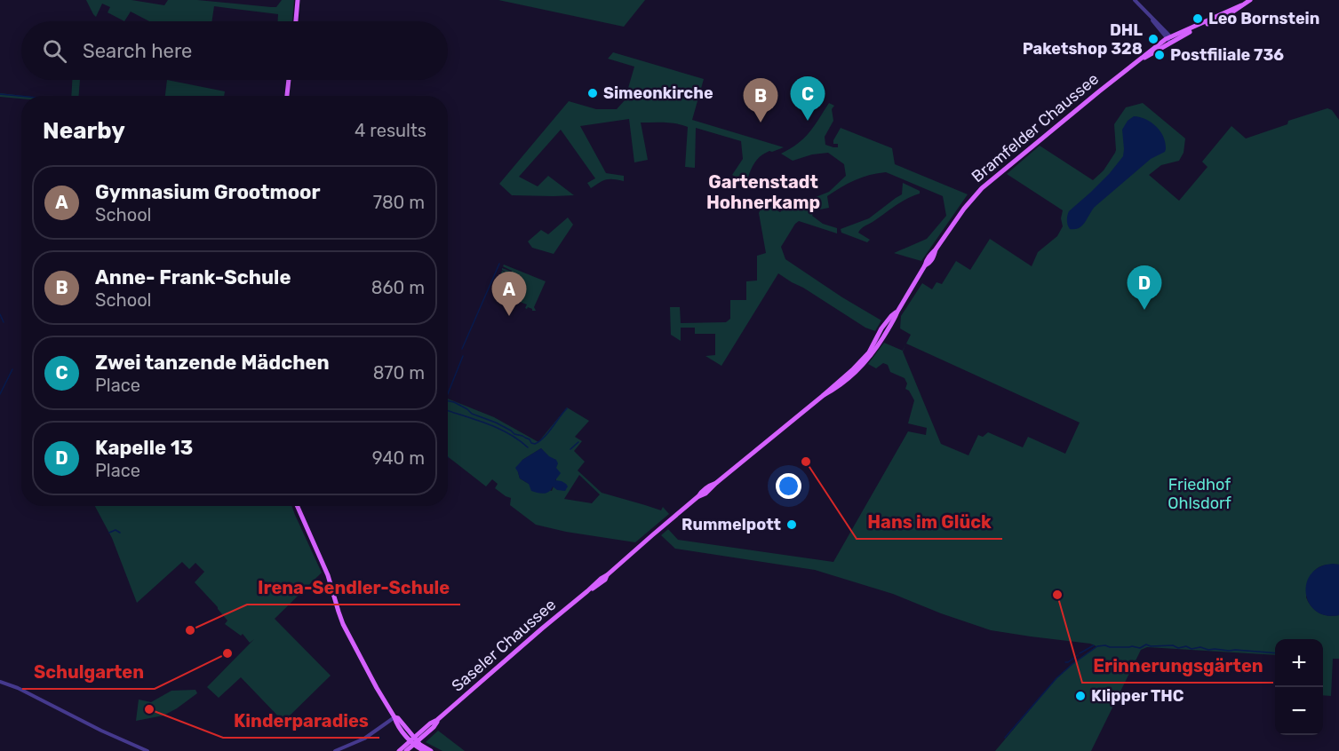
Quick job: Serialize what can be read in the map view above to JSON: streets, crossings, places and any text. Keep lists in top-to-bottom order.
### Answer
{
  "streets": {
    "main road": ["Bramfelder Chaussee", "Saseler Chaussee"]
  },
  "crossings": [
    ["Bramfelder Chaussee", "Saseler Chaussee"]
  ],
  "districts": ["Gartenstadt Hohnerkamp"],
  "parks": ["Friedhof Ohlsdorf"],
  "places": [
    "Leo Bornstein",
    "DHL Paketshop 328",
    "Postfiliale 736",
    "Simeonkirche",
    "Hans im Glück",
    "Rummelpott",
    "Erinnerungsgärten",
    "Irena-Sendler-Schule",
    "Schulgarten",
    "Klipper THC",
    "Kinderparadies"
  ],
  "page": {
    "search": "Search here",
    "pins": [
      "C",
      "B",
      "D",
      "A"
    ],
    "heading": ["Nearby", "4 results"],
    "list": [
      {
        "mark": "A",
        "name": "Gymnasium Grootmoor",
        "note": "School",
        "value": "780 m"
      },
      {
        "mark": "B",
        "name": "Anne- Frank-Schule",
        "note": "School",
        "value": "860 m"
      },
      {
        "mark": "C",
        "name": "Zwei tanzende Mädchen",
        "note": "Place",
        "value": "870 m"
      },
      {
        "mark": "D",
        "name": "Kapelle 13",
        "note": "Place",
        "value": "940 m"
      }
    ],
    "map_buttons": ["+", "−"]
  }
}
